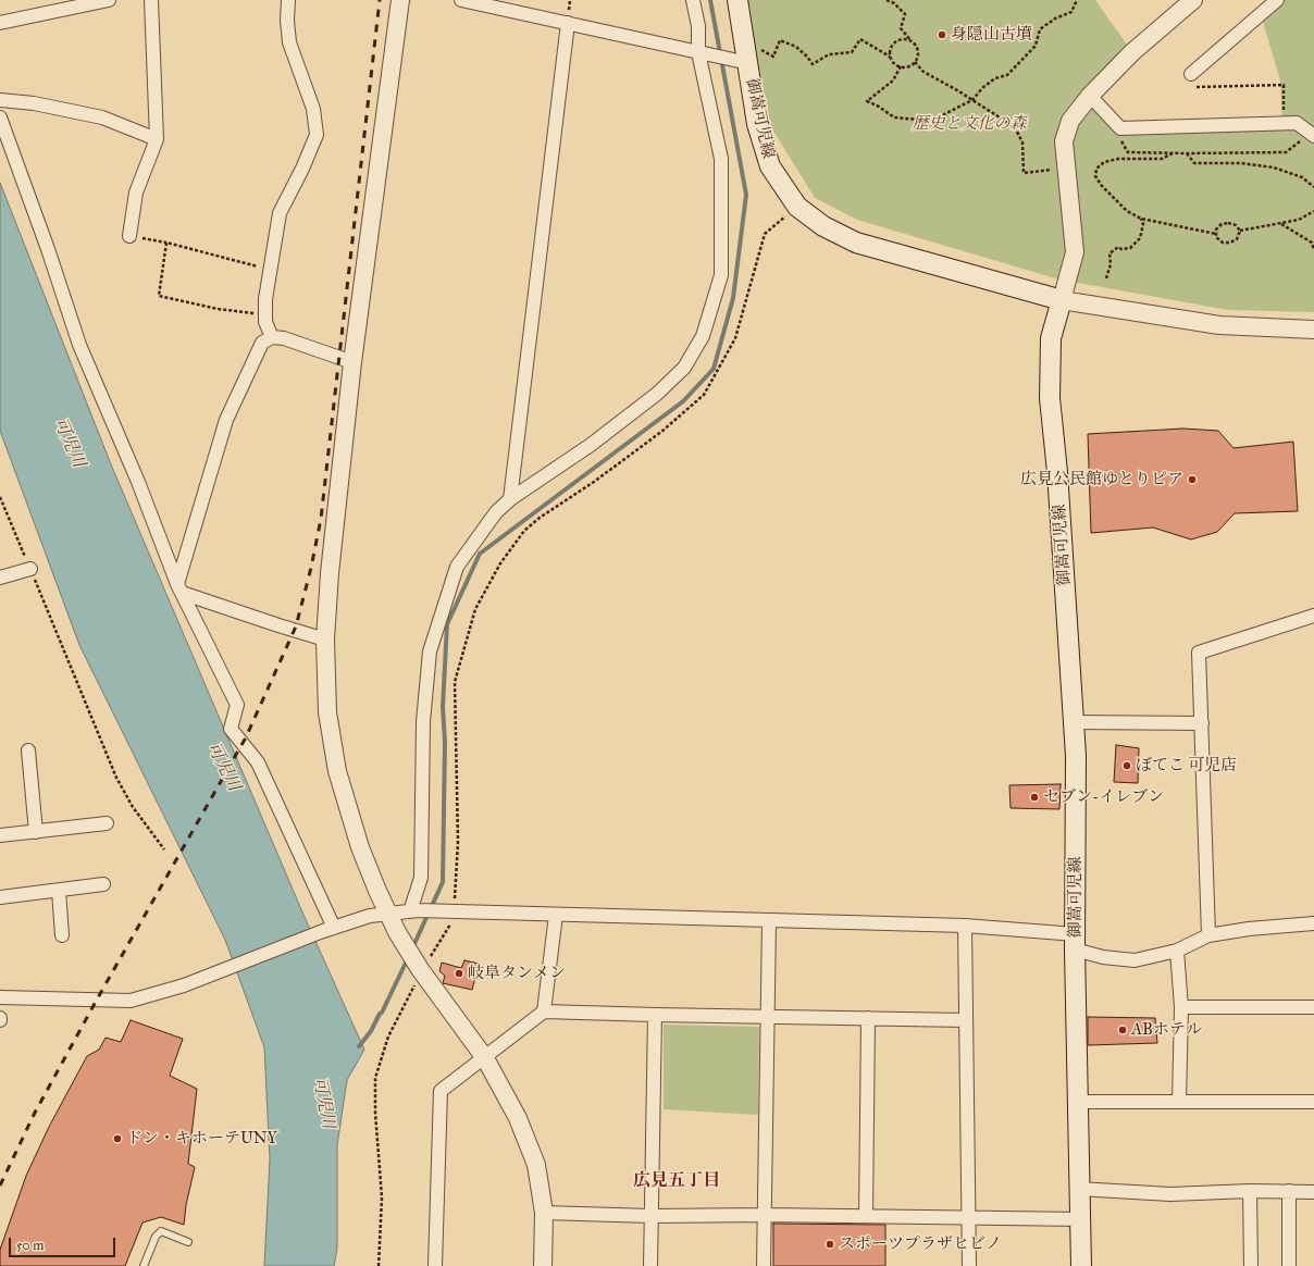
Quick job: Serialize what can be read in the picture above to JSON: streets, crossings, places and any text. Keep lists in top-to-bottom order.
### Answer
{
  "streets": {
    "main road": ["御嵩可児線"]
  },
  "districts": ["広見五丁目"],
  "water": ["可児川"],
  "parks": ["歴史と文化の森"],
  "places": [
    "身隠山古墳",
    "広見公民館ゆとりピア",
    "ぼてこ 可児店",
    "セブン-イレブン",
    "岐阜タンメン",
    "ABホテル",
    "ドン・キホーテUNY",
    "スポーツプラザヒビノ"
  ],
  "scale_bar": "50 m"
}
